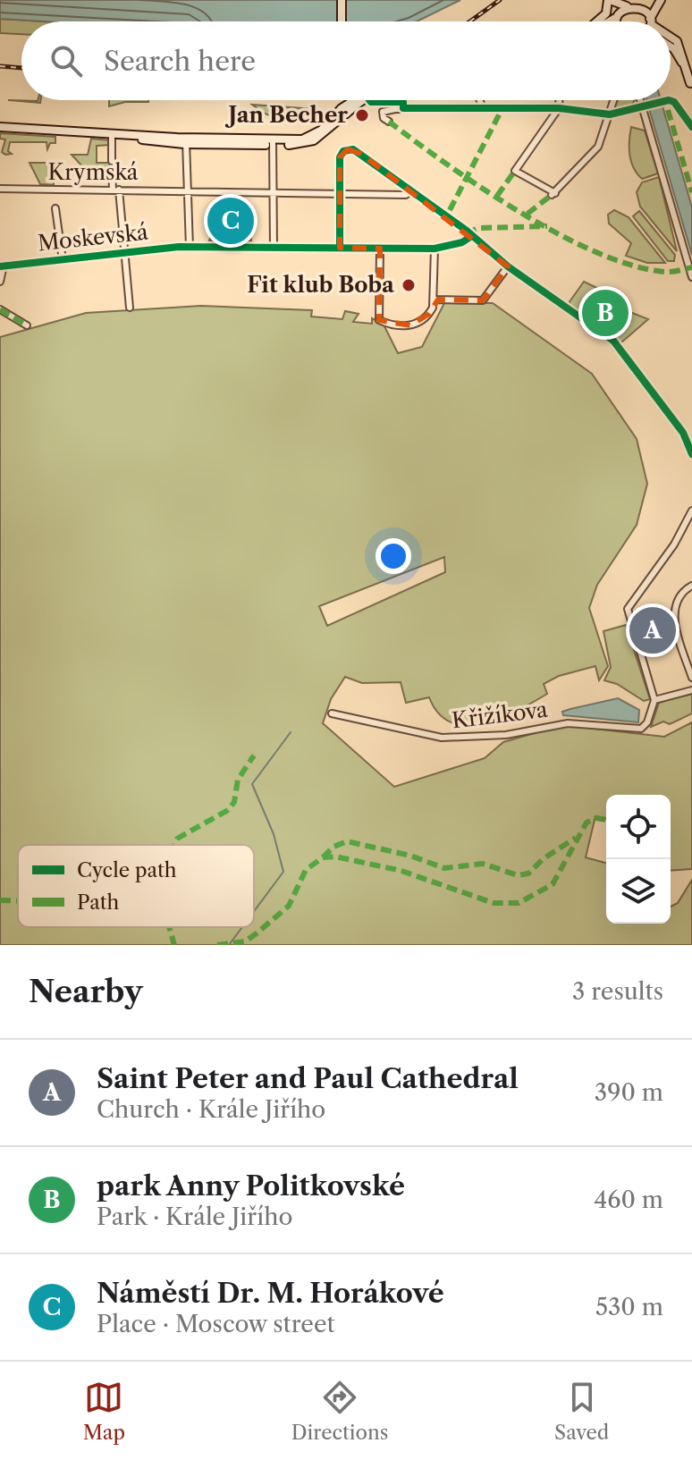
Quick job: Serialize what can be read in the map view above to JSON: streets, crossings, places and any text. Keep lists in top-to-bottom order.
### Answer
{
  "streets": {
    "street": ["Krymská", "Moskevská", "Křižíkova"]
  },
  "places": ["Jan Becher", "Fit klub Boba"],
  "legend": ["Cycle path", "Path"],
  "page": {
    "search": "Search here",
    "pins": ["C", "B", "A"],
    "heading": ["Nearby", "3 results"],
    "list": [
      {
        "mark": "A",
        "name": "Saint Peter and Paul Cathedral",
        "note": "Church · Krále Jiřího",
        "value": "390 m"
      },
      {
        "mark": "B",
        "name": "park Anny Politkovské",
        "note": "Park · Krále Jiřího",
        "value": "460 m"
      },
      {
        "mark": "C",
        "name": "Náměstí Dr. M. Horákové",
        "note": "Place · Moscow street",
        "value": "530 m"
      }
    ],
    "nav": ["Map", "Directions", "Saved"]
  }
}
